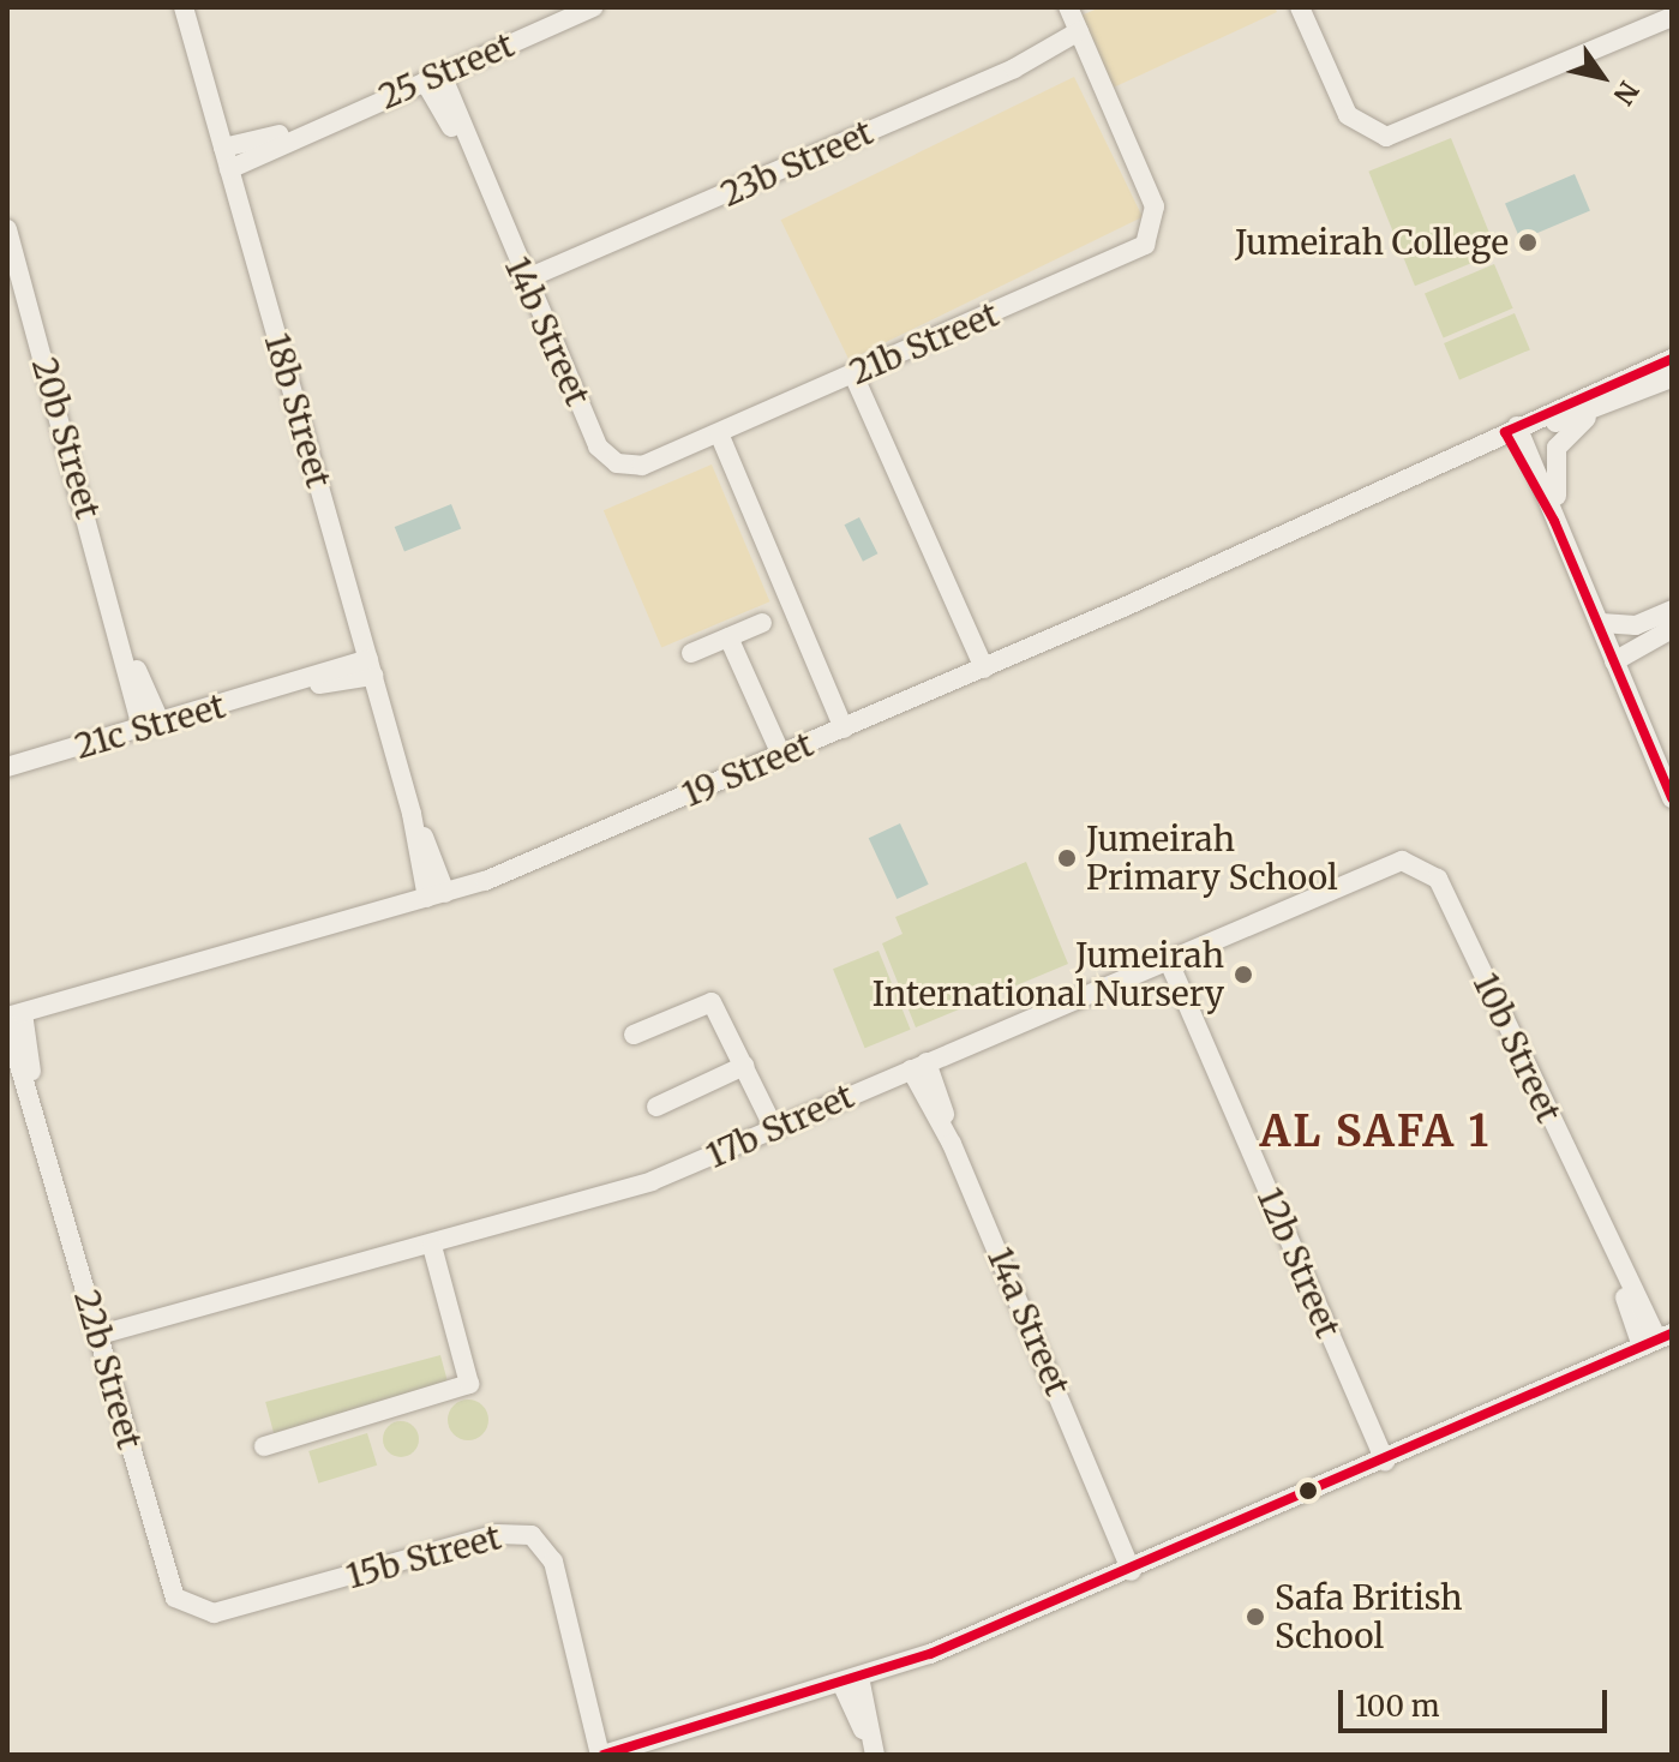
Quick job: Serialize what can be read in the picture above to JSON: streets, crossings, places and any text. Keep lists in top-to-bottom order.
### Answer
{
  "streets": {
    "street": [
      "25 Street",
      "23b Street",
      "14b Street",
      "21b Street",
      "18b Street",
      "20b Street",
      "21c Street",
      "19 Street",
      "10b Street",
      "17b Street",
      "12b Street",
      "14a Street",
      "22b Street",
      "15b Street"
    ]
  },
  "crossings": [
    ["25 Street", "14b Street"],
    ["25 Street", "18b Street"],
    ["23b Street", "14b Street"],
    ["23b Street", "21b Street"],
    ["14b Street", "21b Street"],
    ["18b Street", "21c Street"],
    ["18b Street", "19 Street"],
    ["20b Street", "21c Street"],
    ["19 Street", "22b Street"],
    ["10b Street", "17b Street"],
    ["17b Street", "12b Street"],
    ["17b Street", "14a Street"],
    ["17b Street", "22b Street"],
    ["22b Street", "15b Street"]
  ],
  "districts": ["AL SAFA 1"],
  "places": [
    "Jumeirah College",
    "Jumeirah Primary School",
    "Jumeirah International Nursery",
    "Safa British School"
  ],
  "scale_bar": "100 m",
  "north": "bottom right"
}
